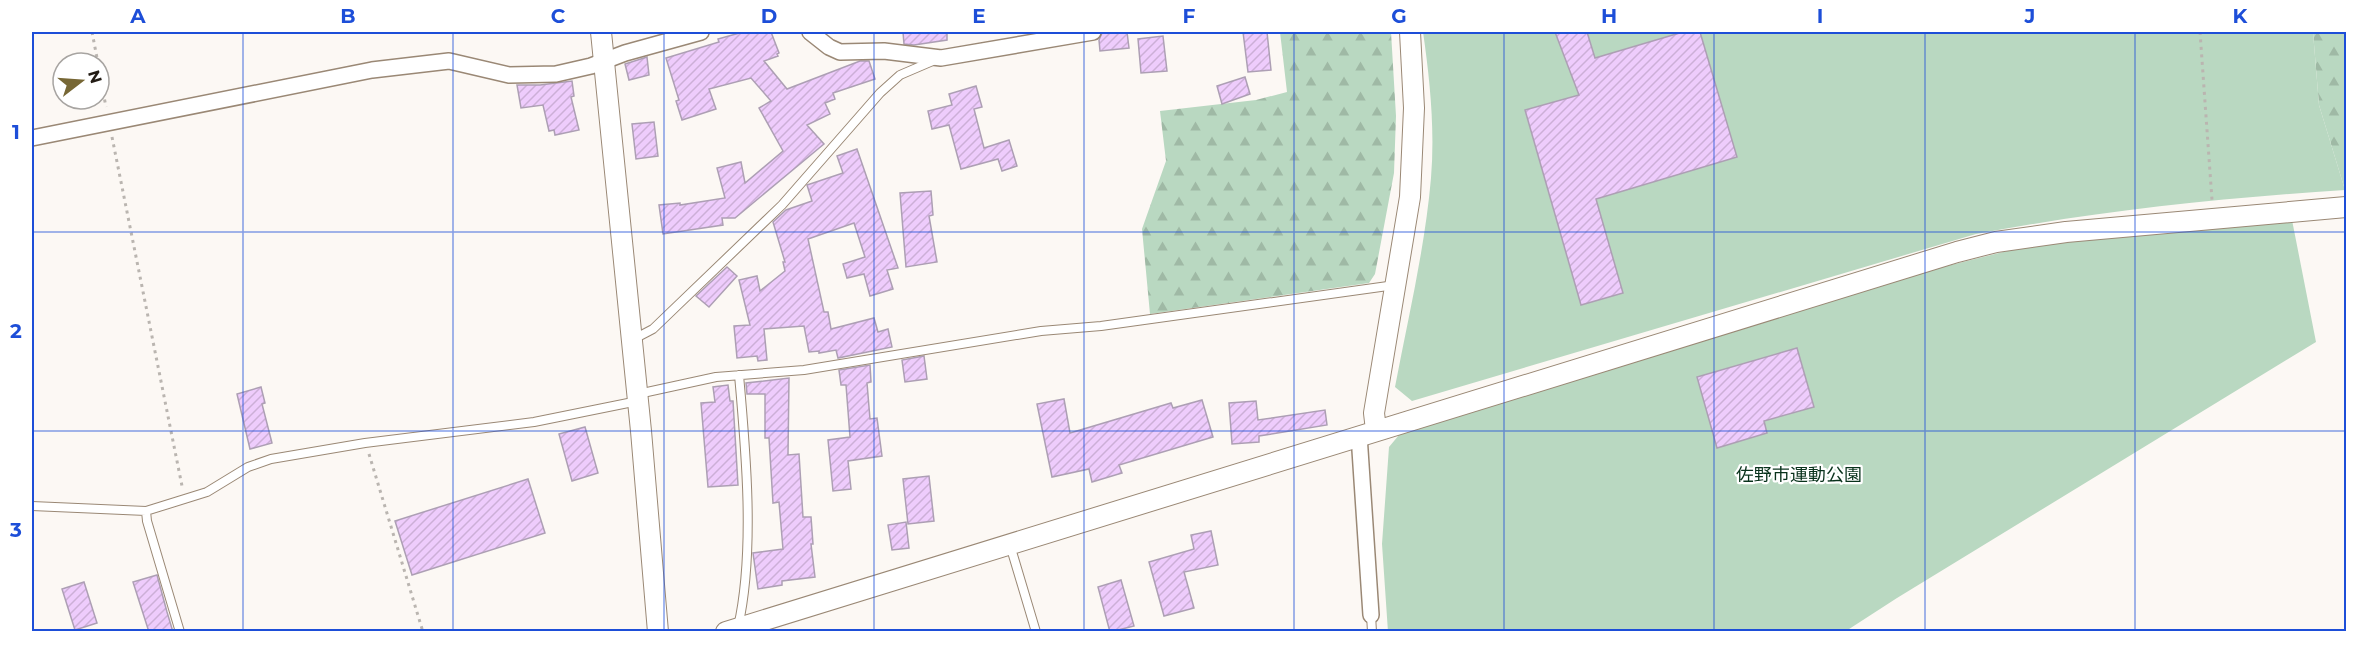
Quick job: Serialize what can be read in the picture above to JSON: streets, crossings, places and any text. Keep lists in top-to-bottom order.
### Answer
{
  "parks": ["佐野市運動公園"],
  "north": "right",
  "grid": {
    "columns": [
      "A",
      "B",
      "C",
      "D",
      "E",
      "F",
      "G",
      "H",
      "I",
      "J",
      "K"
    ],
    "rows": ["1", "2", "3"]
  }
}
